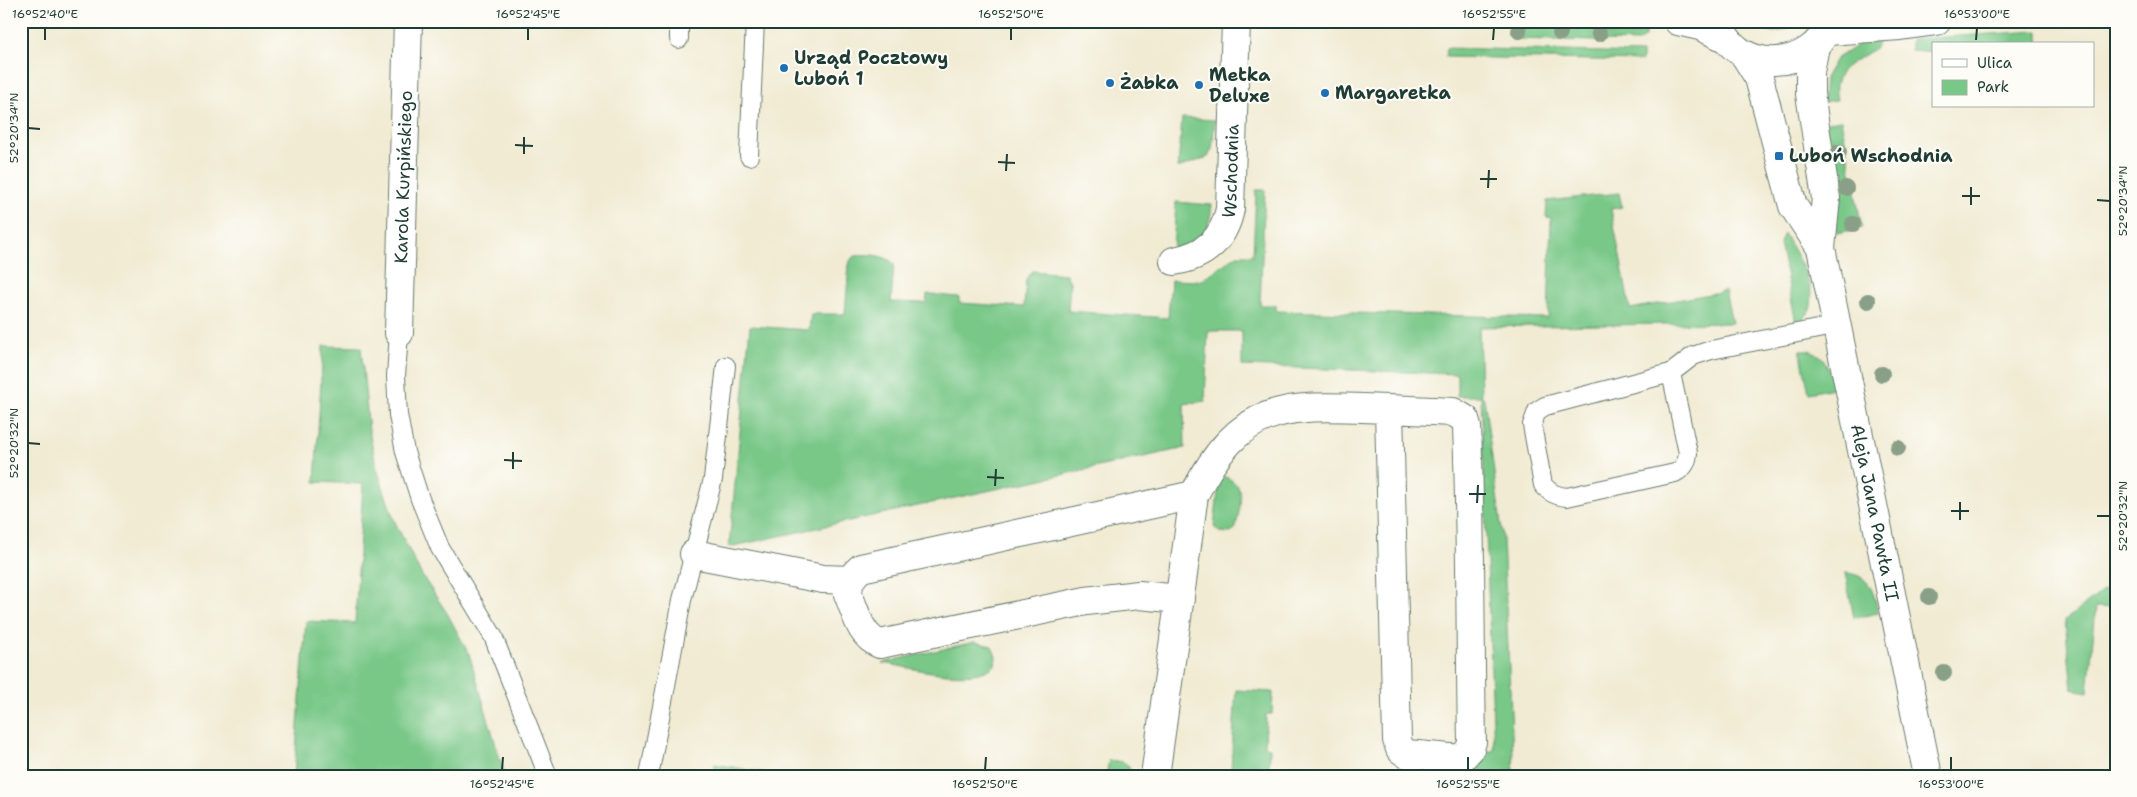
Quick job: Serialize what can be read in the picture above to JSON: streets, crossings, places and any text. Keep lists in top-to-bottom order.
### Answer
{
  "streets": {
    "street": ["Wschodnia", "Karola Kurpińskiego", "Aleja Jana Pawła II"]
  },
  "places": {
    "other": [
      "Urząd Pocztowy Luboń 1",
      "Żabka",
      "Metka Deluxe",
      "Margaretka"
    ],
    "transit": ["Luboń Wschodnia"]
  },
  "legend": ["Ulica", "Park"],
  "coordinates": [
    "16°52'40\"E",
    "16°52'45\"E",
    "16°52'50\"E",
    "16°52'55\"E",
    "16°53'00\"E",
    "52°20'34\"N",
    "52°20'32\"N"
  ]
}
